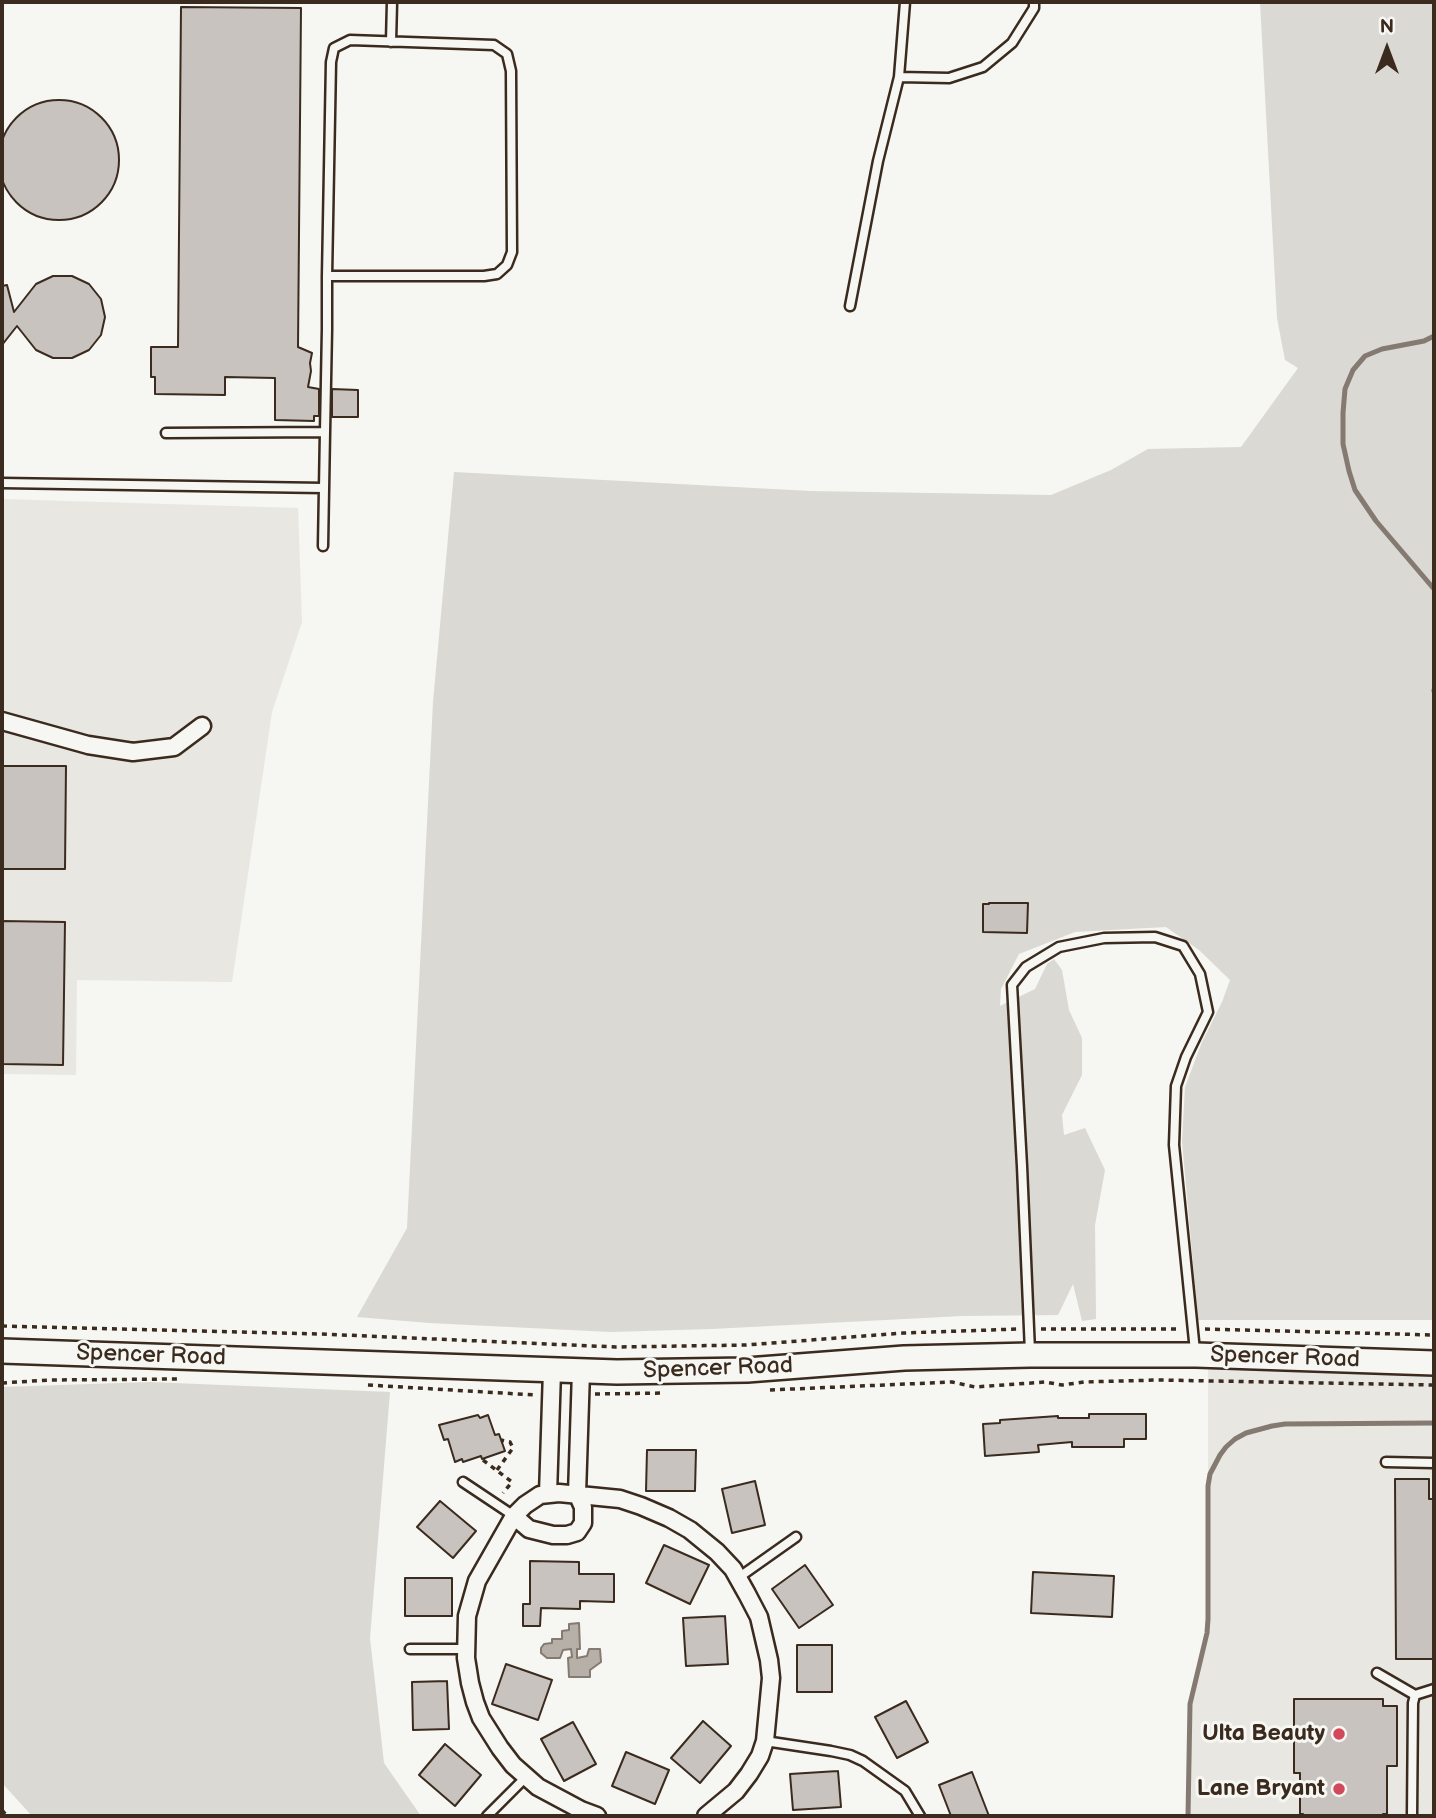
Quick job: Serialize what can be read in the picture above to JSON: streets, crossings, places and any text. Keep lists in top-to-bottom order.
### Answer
{
  "streets": {
    "street": ["Spencer Road"]
  },
  "places": ["Ulta Beauty", "Lane Bryant"],
  "north": "top"
}
